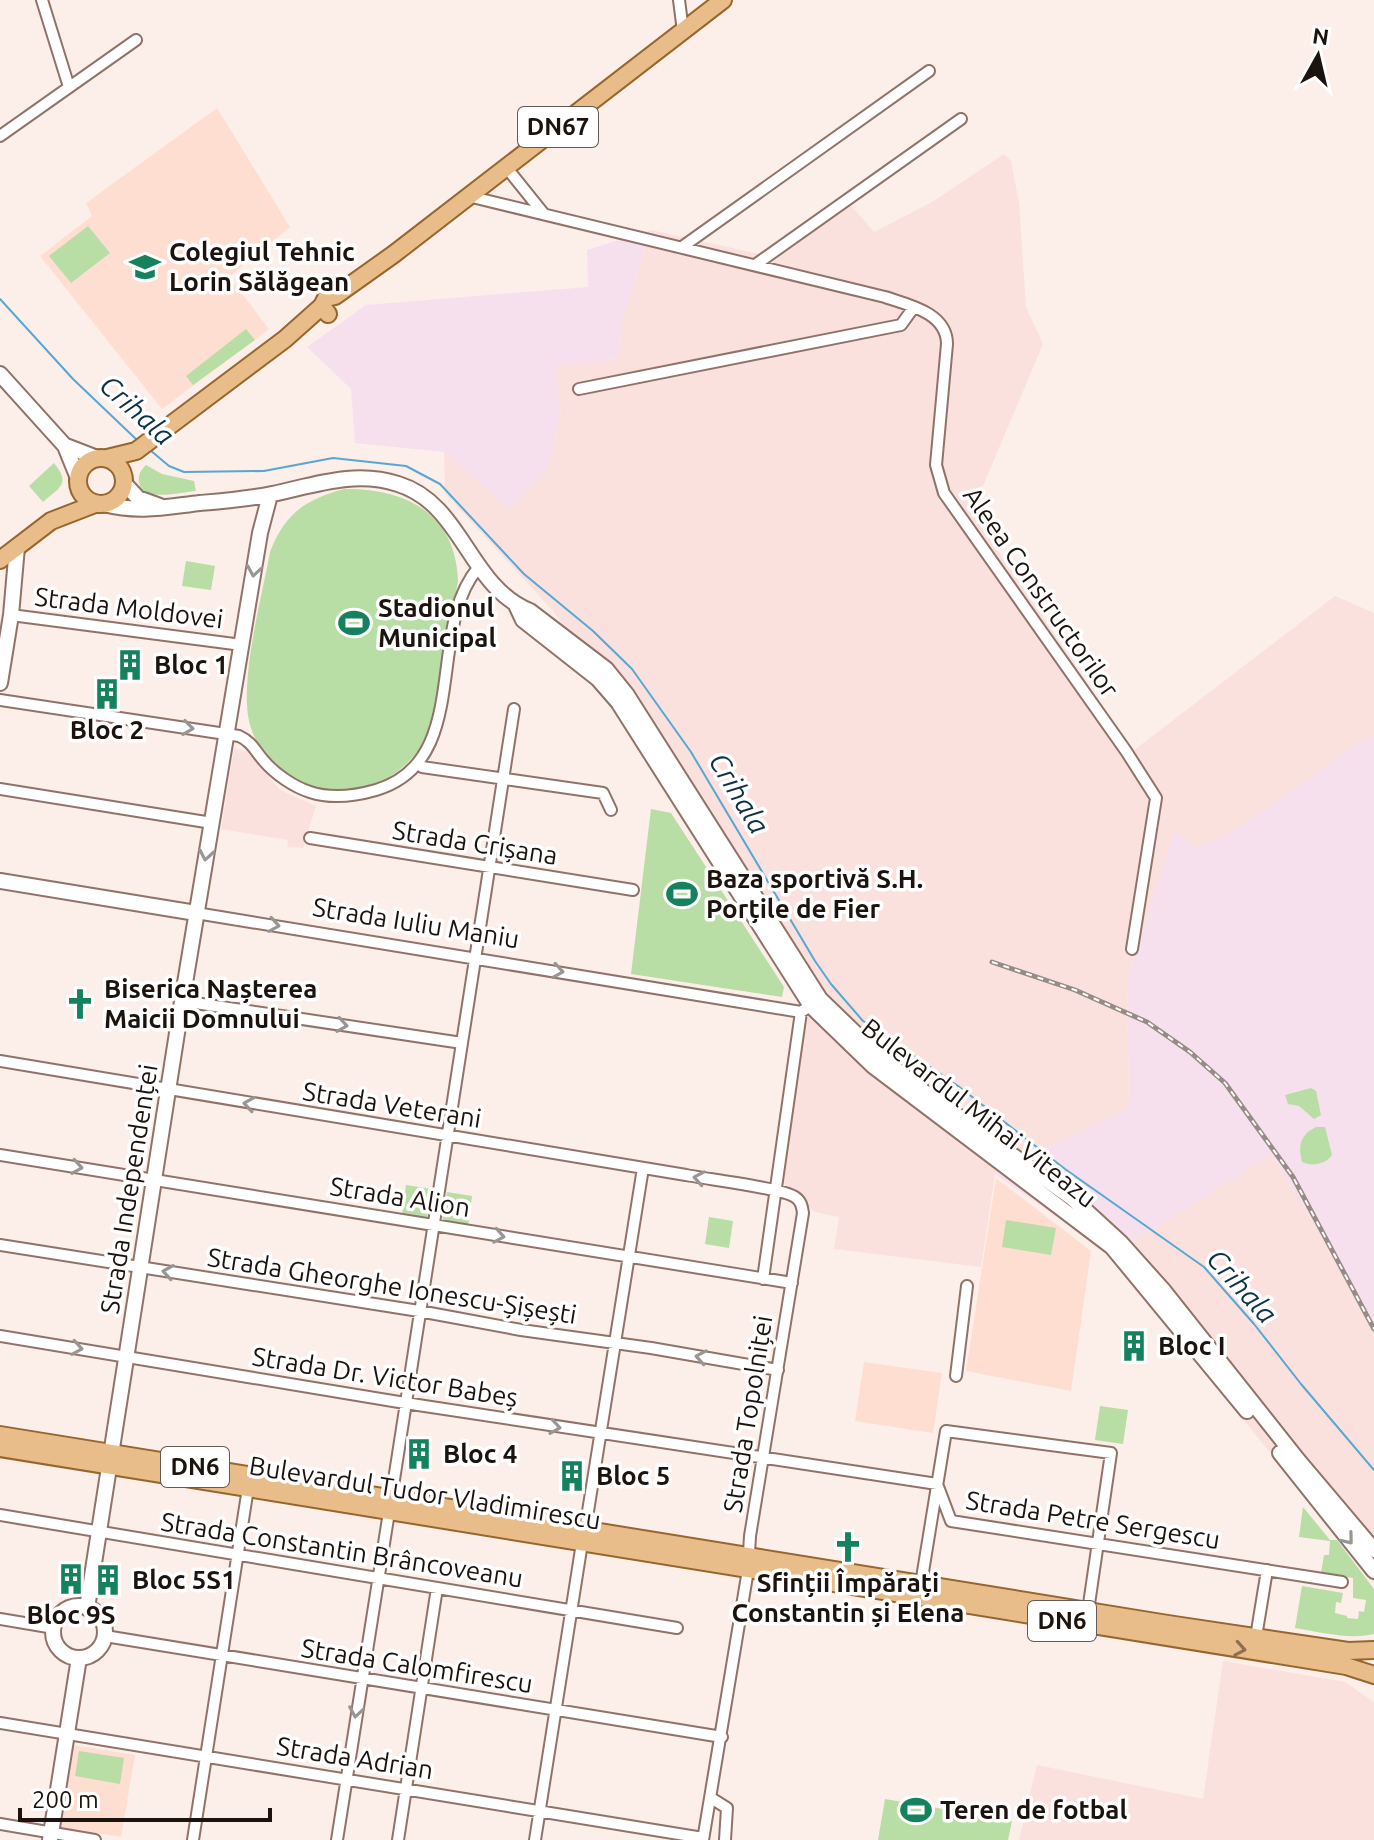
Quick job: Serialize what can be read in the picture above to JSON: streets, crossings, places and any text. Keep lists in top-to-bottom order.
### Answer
{
  "streets": {
    "main road": [
      "DN67",
      "Strada Iuliu Maniu",
      "Bulevardul Mihai Viteazu",
      "Strada Independenței",
      "DN6",
      "Bulevardul Tudor Vladimirescu"
    ],
    "street": [
      "Aleea Constructorilor",
      "Strada Moldovei",
      "Strada Crișana",
      "Strada Veterani",
      "Strada Alion",
      "Strada Gheorghe Ionescu-Șișești",
      "Strada Dr. Victor Babeș",
      "Strada Topolniței",
      "Strada Petre Sergescu",
      "Strada Constantin Brâncoveanu",
      "Strada Calomfirescu",
      "Strada Adrian"
    ]
  },
  "crossings": [
    ["DN67", "Aleea Constructorilor"],
    ["Strada Moldovei", "Strada Independenței"],
    ["Strada Iuliu Maniu", "Bulevardul Mihai Viteazu"],
    ["Strada Iuliu Maniu", "Strada Independenței"],
    ["Strada Veterani", "Strada Independenței"],
    ["Strada Veterani", "Strada Topolniței"],
    ["Bulevardul Mihai Viteazu", "Strada Independenței"],
    ["Strada Independenței", "Strada Alion"],
    ["Strada Independenței", "Strada Gheorghe Ionescu-Șișești"],
    ["Strada Independenței", "Strada Dr. Victor Babeș"],
    ["Strada Independenței", "Bulevardul Tudor Vladimirescu"],
    ["Strada Independenței", "Strada Constantin Brâncoveanu"],
    ["Strada Independenței", "Strada Calomfirescu"],
    ["Strada Alion", "Strada Topolniței"],
    ["Strada Gheorghe Ionescu-Șișești", "Strada Topolniței"],
    ["Strada Dr. Victor Babeș", "Strada Topolniței"],
    ["Strada Dr. Victor Babeș", "Strada Petre Sergescu"],
    ["Strada Topolniței", "DN6"],
    ["Strada Topolniței", "Bulevardul Tudor Vladimirescu"],
    ["Strada Topolniței", "Strada Petre Sergescu"],
    ["Strada Topolniței", "Strada Calomfirescu"],
    ["Strada Topolniței", "Strada Adrian"],
    ["DN6", "Bulevardul Tudor Vladimirescu"]
  ],
  "one_way": [
    "Strada Veterani",
    "Strada Alion",
    "Strada Gheorghe Ionescu-Șișești",
    "Strada Dr. Victor Babeș"
  ],
  "water": ["Crihala"],
  "places": {
    "school or university": ["Colegiul Tehnic Lorin Sălăgean"],
    "sports": ["Stadionul Municipal", "Baza sportivă S.H. Porțile de Fier", "Teren de fotbal"],
    "building": [
      "Bloc 1",
      "Bloc 2",
      "Bloc I",
      "Bloc 4",
      "Bloc 5",
      "Bloc 9S",
      "Bloc 5S1"
    ],
    "church": ["Biserica Nașterea Maicii Domnului", "Sfinții Împărați Constantin și Elena"]
  },
  "scale_bar": "200 m",
  "north": "top"
}
